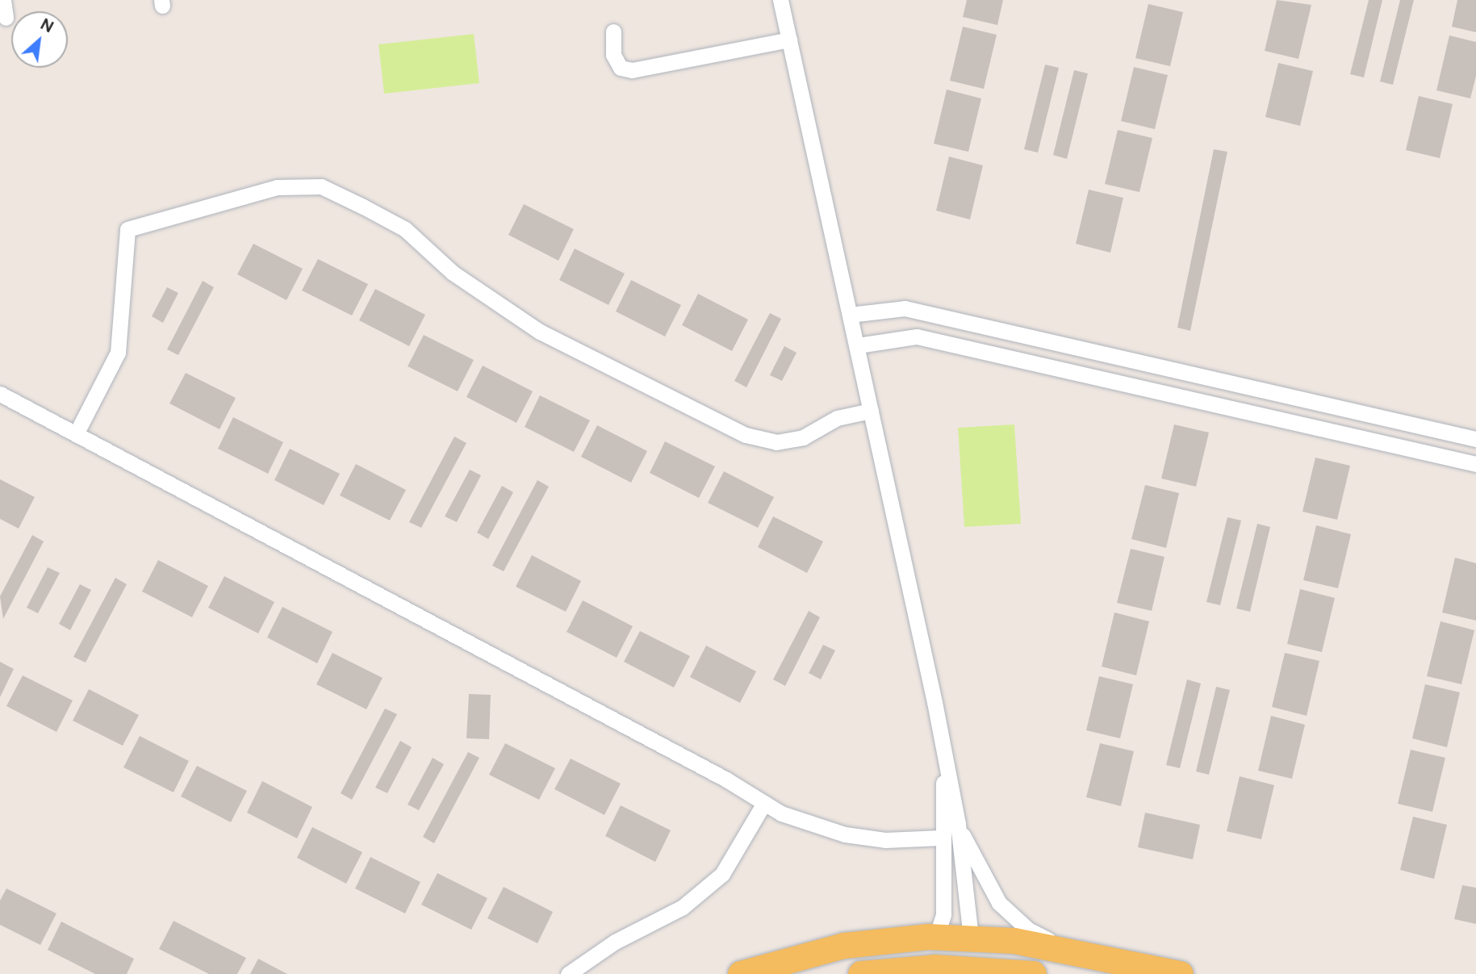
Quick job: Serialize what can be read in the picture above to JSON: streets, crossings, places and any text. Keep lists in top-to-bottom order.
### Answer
{
  "north": "top right"
}
